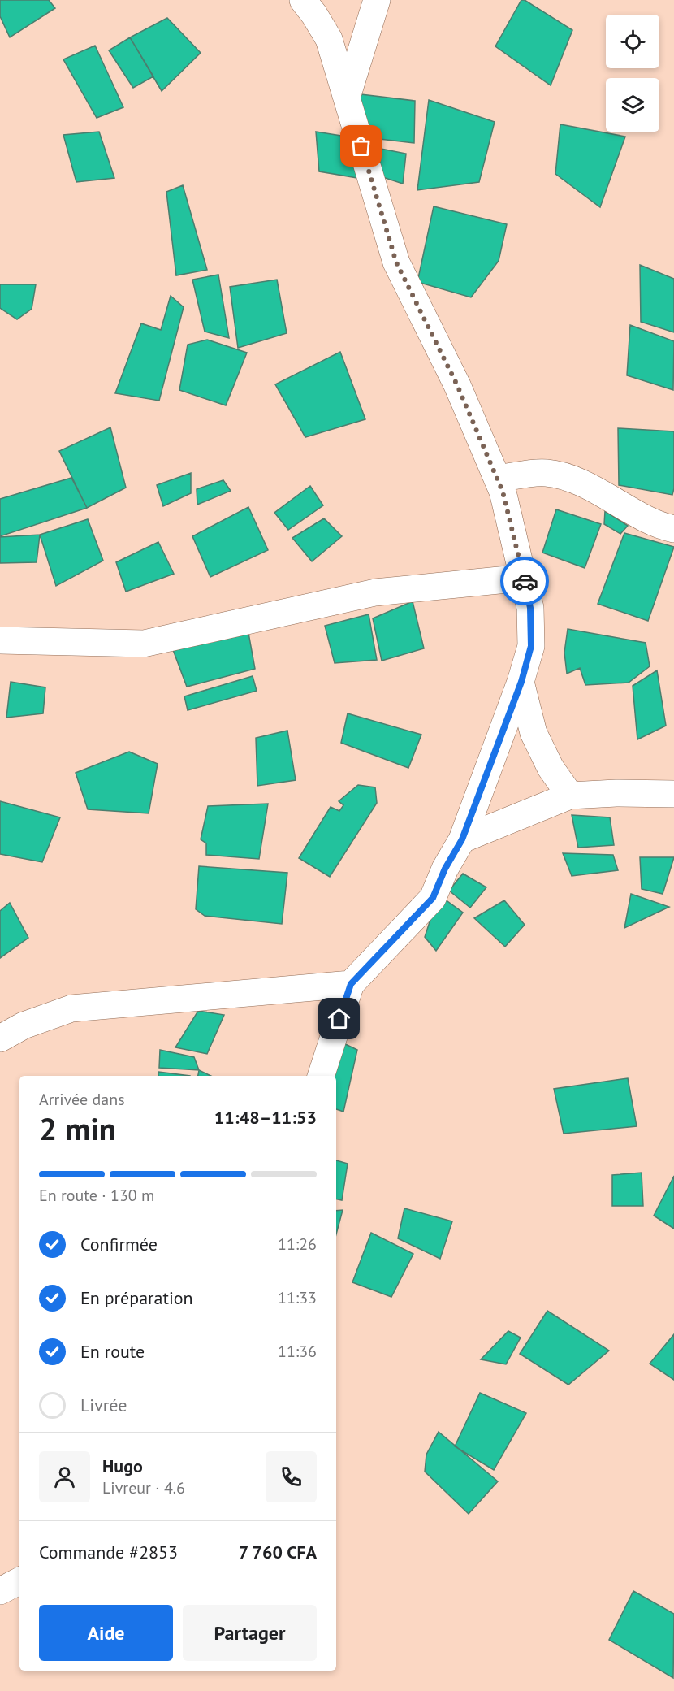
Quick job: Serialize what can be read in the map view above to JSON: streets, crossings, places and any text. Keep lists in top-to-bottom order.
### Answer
{
  "page": {
    "heading": ["2 min", "Arrivée dans", "11:48–11:53"],
    "panel": [
      "Hugo",
      "Livreur · 4.6",
      "Commande #2853",
      "7 760 CFA"
    ],
    "bar": "En route · 130 m",
    "list": [
      ["Confirmée", "11:26"],
      ["En préparation", "11:33"],
      ["En route", "11:36"],
      "Livrée"
    ],
    "buttons": ["Aide", "Partager"]
  }
}
